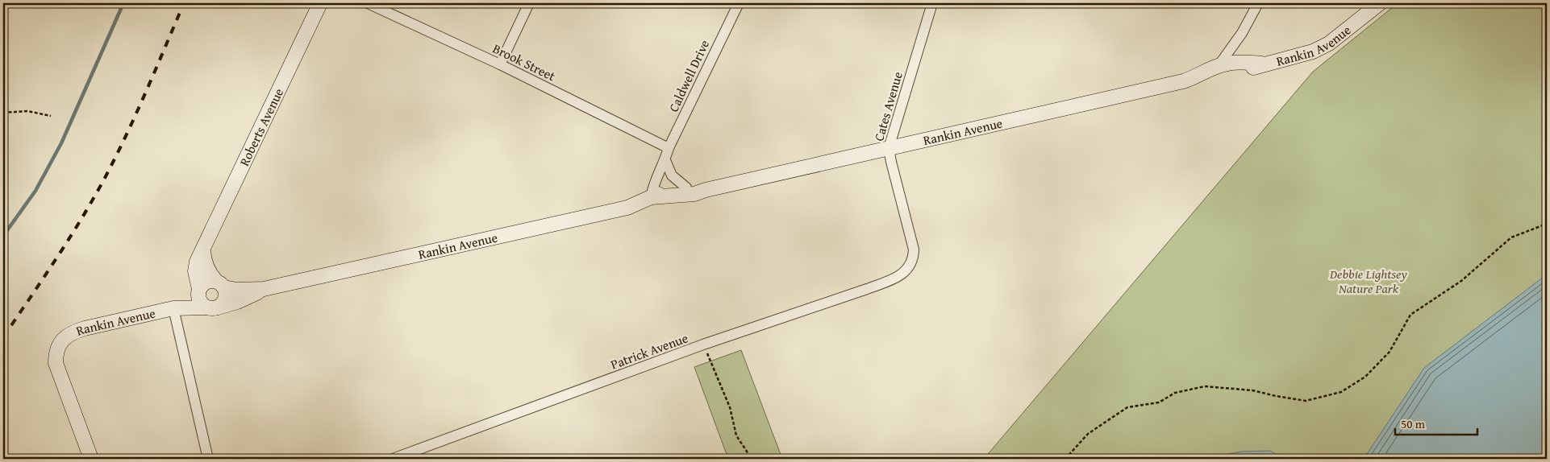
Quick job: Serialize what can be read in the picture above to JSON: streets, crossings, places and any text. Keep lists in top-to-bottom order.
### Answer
{
  "streets": {
    "street": [
      "Rankin Avenue",
      "Brook Street",
      "Caldwell Drive",
      "Cates Avenue",
      "Roberts Avenue",
      "Patrick Avenue"
    ]
  },
  "crossings": [
    ["Rankin Avenue", "Caldwell Drive"],
    ["Rankin Avenue", "Cates Avenue"],
    ["Rankin Avenue", "Roberts Avenue"],
    ["Brook Street", "Caldwell Drive"],
    ["Cates Avenue", "Patrick Avenue"]
  ],
  "parks": ["Debbie Lightsey Nature Park"],
  "scale_bar": "50 m"
}
